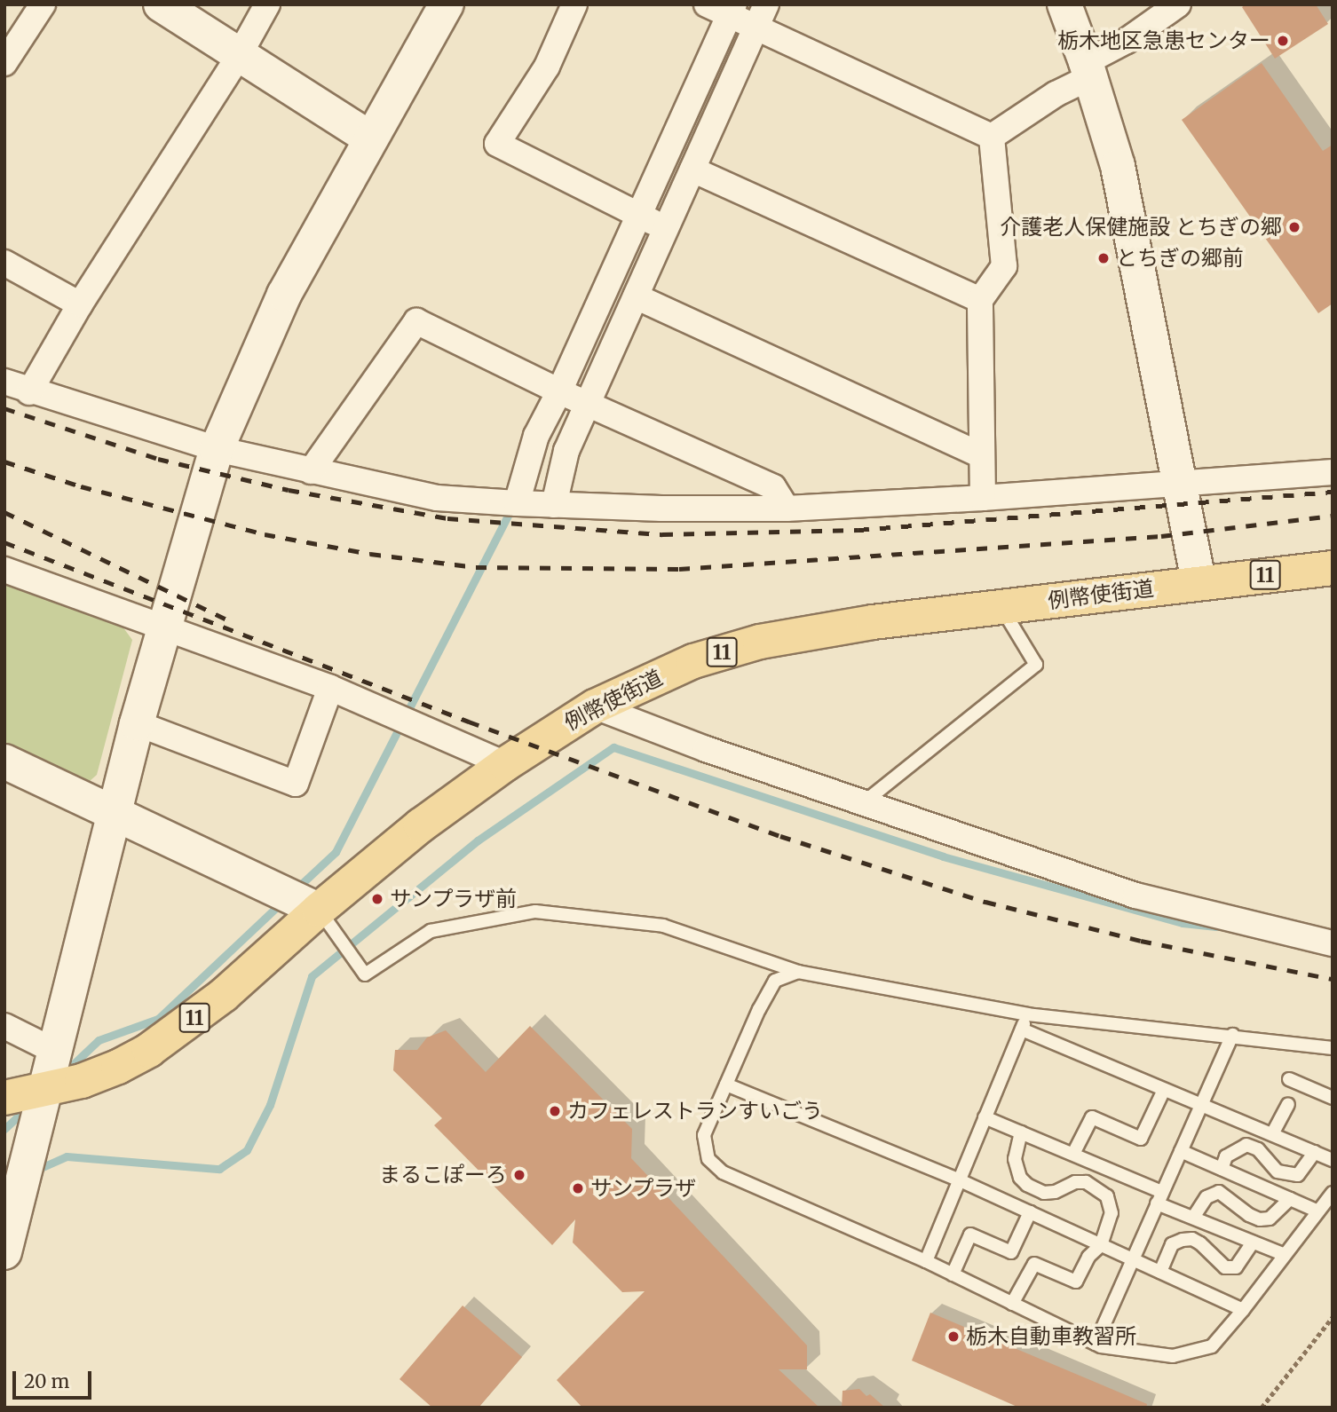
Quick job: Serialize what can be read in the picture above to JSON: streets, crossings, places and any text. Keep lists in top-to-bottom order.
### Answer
{
  "streets": {
    "main road": ["11", "例幣使街道"]
  },
  "places": [
    "栃木地区急患センター",
    "介護老人保健施設 とちぎの郷",
    "とちぎの郷前",
    "サンプラザ前",
    "カフェレストランすいごう",
    "まるこぽーろ",
    "サンプラザ",
    "栃木自動車教習所"
  ],
  "scale_bar": "20 m"
}
